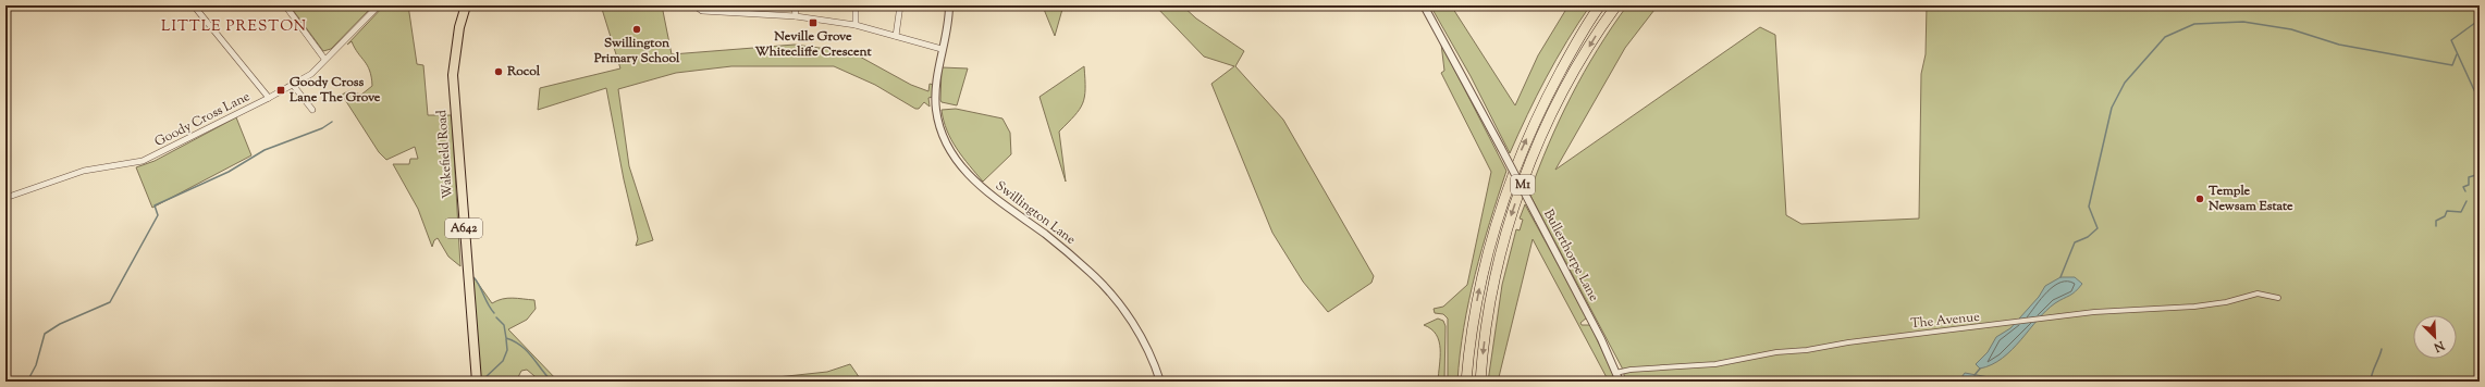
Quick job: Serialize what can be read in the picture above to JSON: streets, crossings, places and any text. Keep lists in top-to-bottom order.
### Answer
{
  "streets": {
    "highway": ["M1"],
    "main road": ["Wakefield Road", "A642"],
    "street": [
      "Goody Cross Lane",
      "Swillington Lane",
      "Bullerthorpe Lane",
      "The Avenue"
    ]
  },
  "crossings": [
    ["Bullerthorpe Lane", "The Avenue"]
  ],
  "districts": ["LITTLE PRESTON"],
  "places": {
    "transit": ["Neville Grove Whitecliffe Crescent", "Goody Cross Lane The Grove"],
    "other": ["Swillington Primary School", "Rocol", "Temple Newsam Estate"]
  },
  "north": "bottom right"
}
